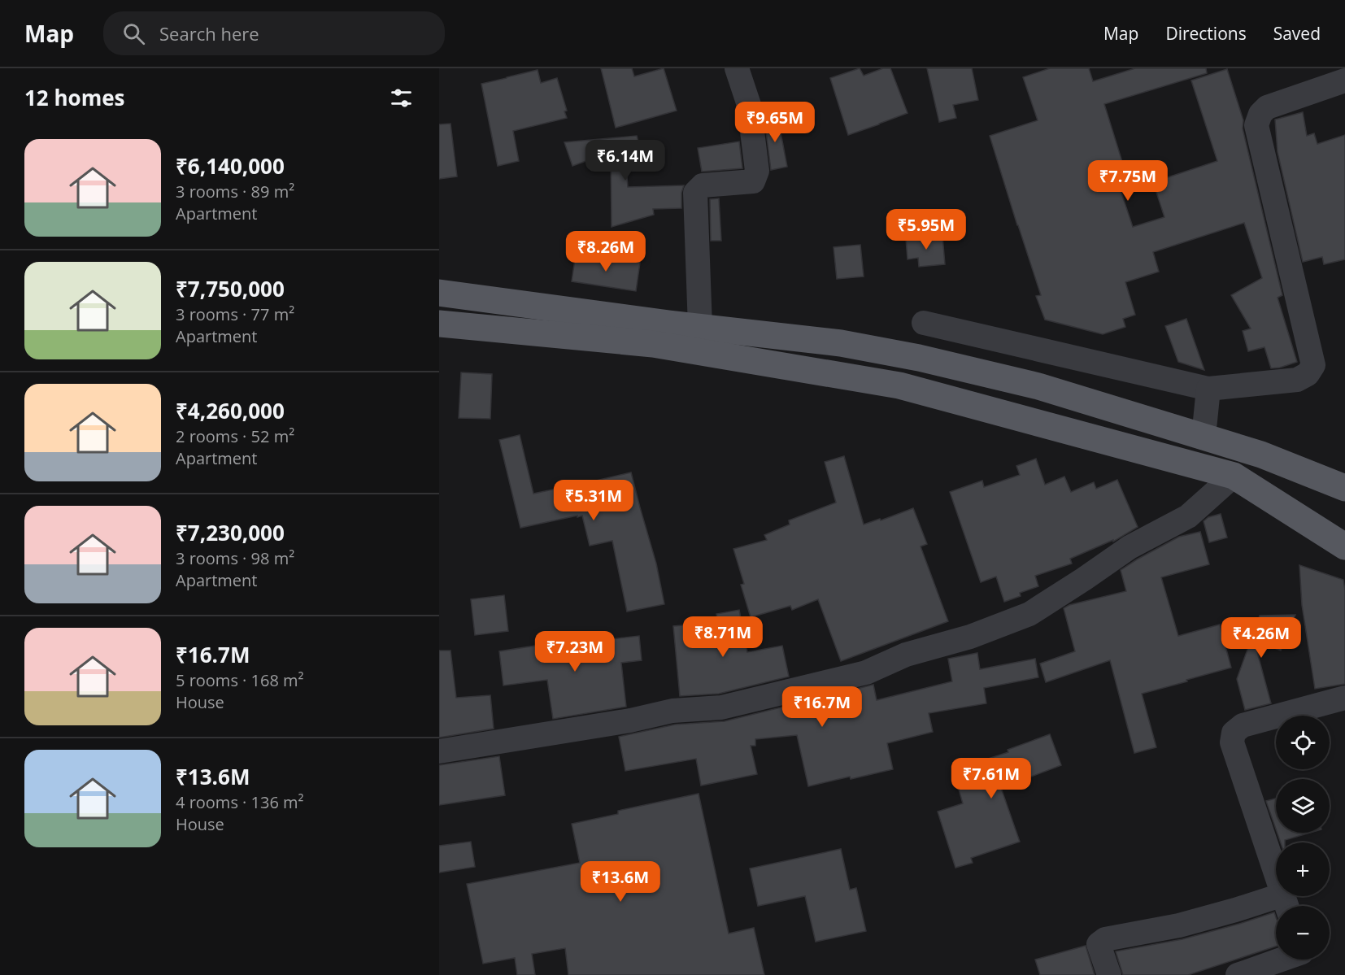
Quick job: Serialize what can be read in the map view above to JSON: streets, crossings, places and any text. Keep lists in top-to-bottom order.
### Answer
{
  "page": {
    "header": "Map",
    "search": "Search here",
    "nav": ["Map", "Directions", "Saved"],
    "heading": "12 homes",
    "price": [
      "₹9.65M",
      "₹6.14M",
      "₹7.75M",
      "₹5.95M",
      "₹8.26M",
      "₹5.31M",
      "₹8.71M",
      "₹4.26M",
      "₹7.23M",
      "₹16.7M",
      "₹7.61M",
      "₹13.6M"
    ],
    "list": [
      {
        "name": "₹6,140,000",
        "note": "3 rooms · 89 m² · Apartment"
      },
      {
        "name": "₹7,750,000",
        "note": "3 rooms · 77 m² · Apartment"
      },
      {
        "name": "₹4,260,000",
        "note": "2 rooms · 52 m² · Apartment"
      },
      {
        "name": "₹7,230,000",
        "note": "3 rooms · 98 m² · Apartment"
      },
      {
        "name": "₹16.7M",
        "note": "5 rooms · 168 m² · House"
      },
      {
        "name": "₹13.6M",
        "note": "4 rooms · 136 m² · House"
      }
    ],
    "map_buttons": ["+", "−"]
  }
}
